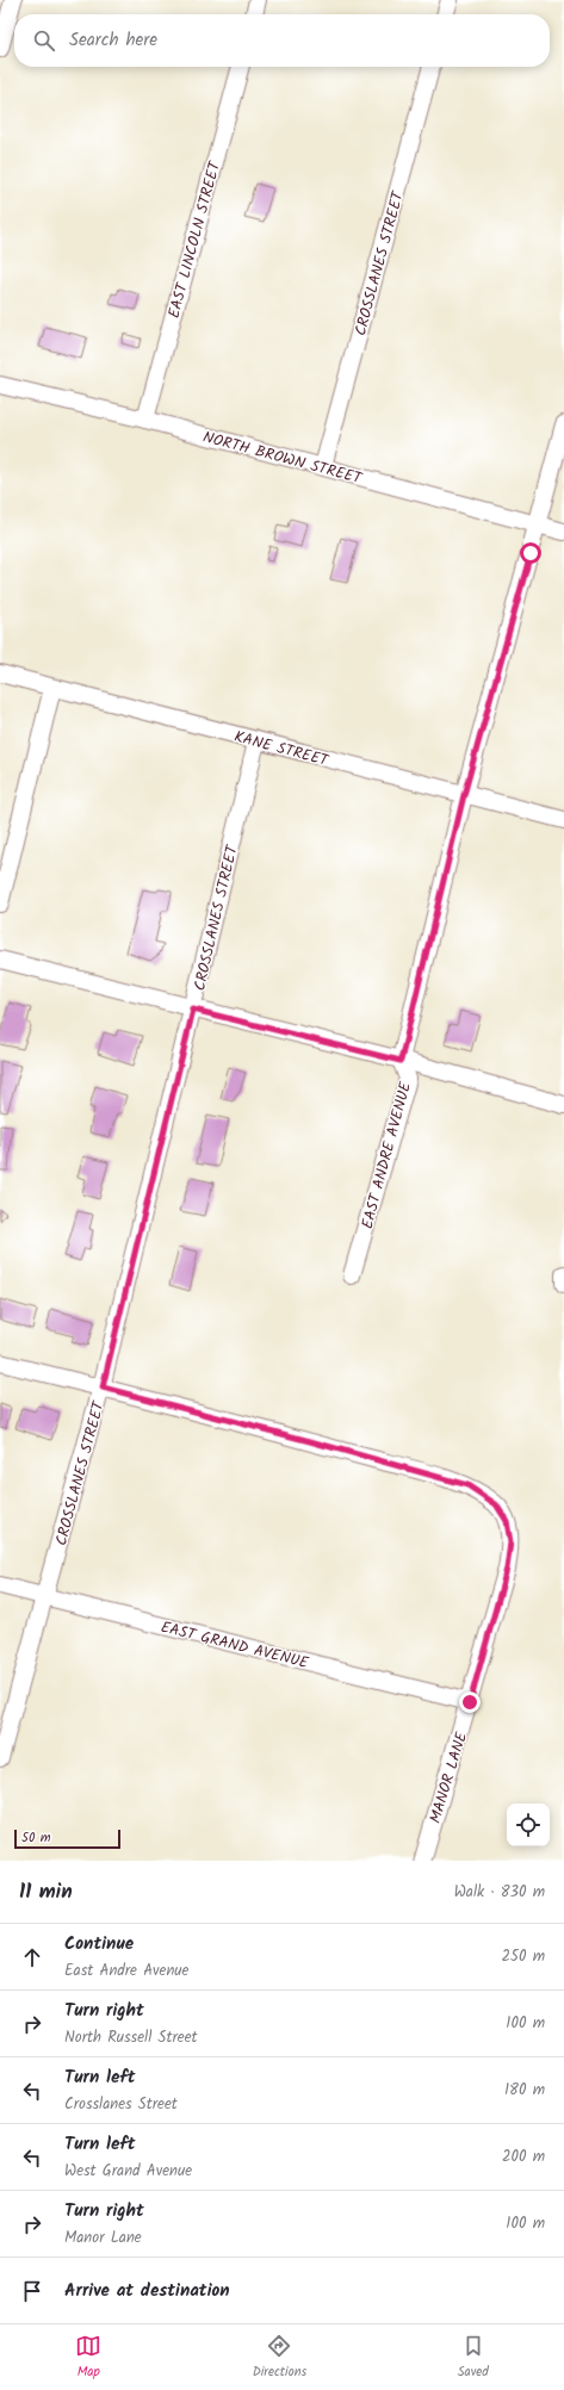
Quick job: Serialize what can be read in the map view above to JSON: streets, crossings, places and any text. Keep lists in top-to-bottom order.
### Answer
{
  "streets": {
    "street": [
      "EAST LINCOLN STREET",
      "CROSSLANES STREET",
      "NORTH BROWN STREET",
      "KANE STREET",
      "EAST ANDRE AVENUE",
      "EAST GRAND AVENUE",
      "MANOR LANE"
    ]
  },
  "crossings": [
    ["EAST LINCOLN STREET", "NORTH BROWN STREET"],
    ["CROSSLANES STREET", "NORTH BROWN STREET"],
    ["CROSSLANES STREET", "KANE STREET"],
    ["CROSSLANES STREET", "EAST GRAND AVENUE"],
    ["CROSSLANES STREET", "MANOR LANE"],
    ["NORTH BROWN STREET", "EAST ANDRE AVENUE"],
    ["KANE STREET", "EAST ANDRE AVENUE"],
    ["EAST GRAND AVENUE", "MANOR LANE"]
  ],
  "scale_bar": "50 m",
  "page": {
    "search": "Search here",
    "scale": "50 m",
    "heading": ["11 min", "Walk · 830 m"],
    "list": [
      ["Continue", "East Andre Avenue", "250 m"],
      ["Turn right", "North Russell Street", "100 m"],
      ["Turn left", "Crosslanes Street", "180 m"],
      ["Turn left", "West Grand Avenue", "200 m"],
      ["Turn right", "Manor Lane", "100 m"],
      "Arrive at destination"
    ],
    "nav": ["Map", "Directions", "Saved"]
  }
}
